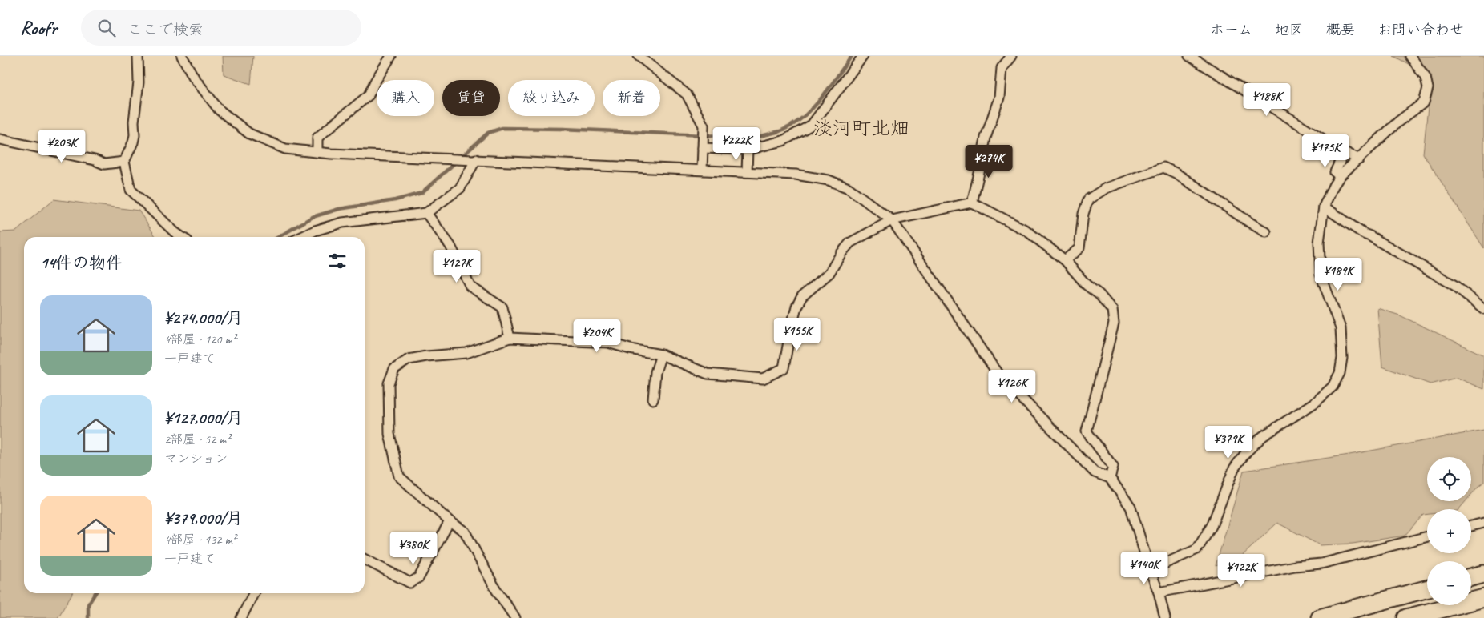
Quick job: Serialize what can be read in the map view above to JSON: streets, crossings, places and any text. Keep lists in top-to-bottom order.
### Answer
{
  "districts": ["淡河町北畑"],
  "page": {
    "header": "Roofr",
    "search": "ここで検索",
    "nav": [
      "ホーム",
      "地図",
      "概要",
      "お問い合わせ"
    ],
    "chip": [
      "購入",
      "賃貸",
      "絞り込み",
      "新着"
    ],
    "price": [
      "¥188K",
      "¥222K",
      "¥203K",
      "¥175K",
      "¥274K",
      "¥127K",
      "¥189K",
      "¥155K",
      "¥204K",
      "¥126K",
      "¥379K",
      "¥380K",
      "¥140K",
      "¥122K"
    ],
    "heading": "14件の物件",
    "list": [
      {
        "name": "¥274,000/月",
        "note": "4部屋 · 120 m² · 一戸建て"
      },
      {
        "name": "¥127,000/月",
        "note": "2部屋 · 52 m² · マンション"
      },
      {
        "name": "¥379,000/月",
        "note": "4部屋 · 132 m² · 一戸建て"
      }
    ],
    "map_buttons": ["+", "−"]
  }
}
